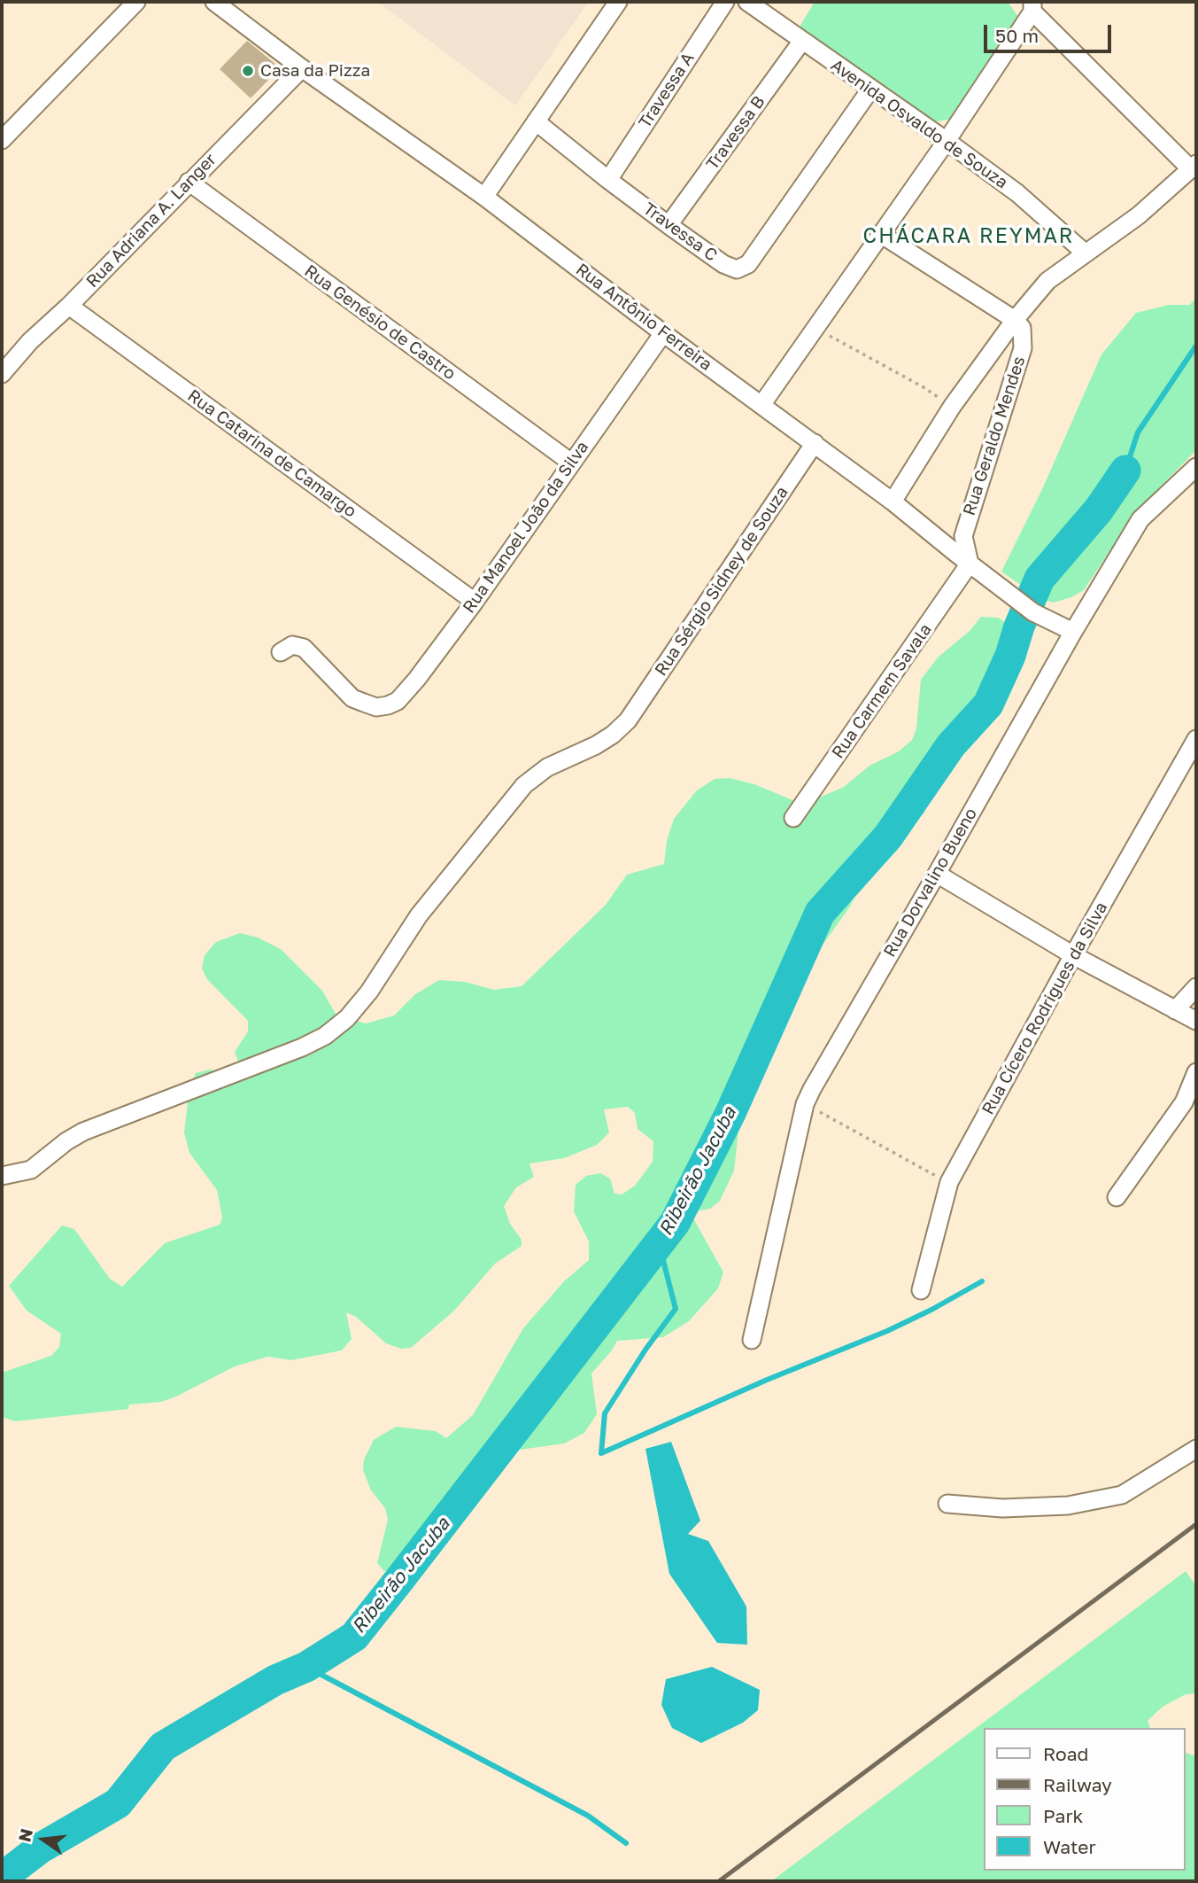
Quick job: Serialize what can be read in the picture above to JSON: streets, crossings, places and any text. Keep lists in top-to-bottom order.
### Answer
{
  "streets": {
    "street": [
      "Travessa A",
      "Avenida Osvaldo de Souza",
      "Travessa B",
      "Rua Adriana A. Langer",
      "Travessa C",
      "Rua Antônio Ferreira",
      "Rua Genésio de Castro",
      "Rua Geraldo Mendes",
      "Rua Catarina de Camargo",
      "Rua Manoel João da Silva",
      "Rua Sérgio Sidney de Souza",
      "Rua Carmem Savala",
      "Rua Dorvalino Bueno",
      "Rua Cícero Rodrigues da Silva"
    ]
  },
  "crossings": [
    ["Travessa A", "Travessa C"],
    ["Avenida Osvaldo de Souza", "Travessa B"],
    ["Avenida Osvaldo de Souza", "Travessa C"],
    ["Travessa B", "Travessa C"],
    ["Rua Adriana A. Langer", "Rua Antônio Ferreira"],
    ["Rua Adriana A. Langer", "Rua Genésio de Castro"],
    ["Rua Adriana A. Langer", "Rua Catarina de Camargo"],
    ["Rua Antônio Ferreira", "Rua Geraldo Mendes"],
    ["Rua Antônio Ferreira", "Rua Manoel João da Silva"],
    ["Rua Antônio Ferreira", "Rua Sérgio Sidney de Souza"],
    ["Rua Antônio Ferreira", "Rua Carmem Savala"],
    ["Rua Antônio Ferreira", "Rua Dorvalino Bueno"],
    ["Rua Genésio de Castro", "Rua Manoel João da Silva"],
    ["Rua Geraldo Mendes", "Rua Carmem Savala"],
    ["Rua Catarina de Camargo", "Rua Manoel João da Silva"]
  ],
  "districts": ["CHÁCARA REYMAR"],
  "water": ["Ribeirão Jacuba"],
  "places": ["Casa da Pizza"],
  "legend": [
    "Road",
    "Railway",
    "Park",
    "Water"
  ],
  "scale_bar": "50 m",
  "north": "left"
}
